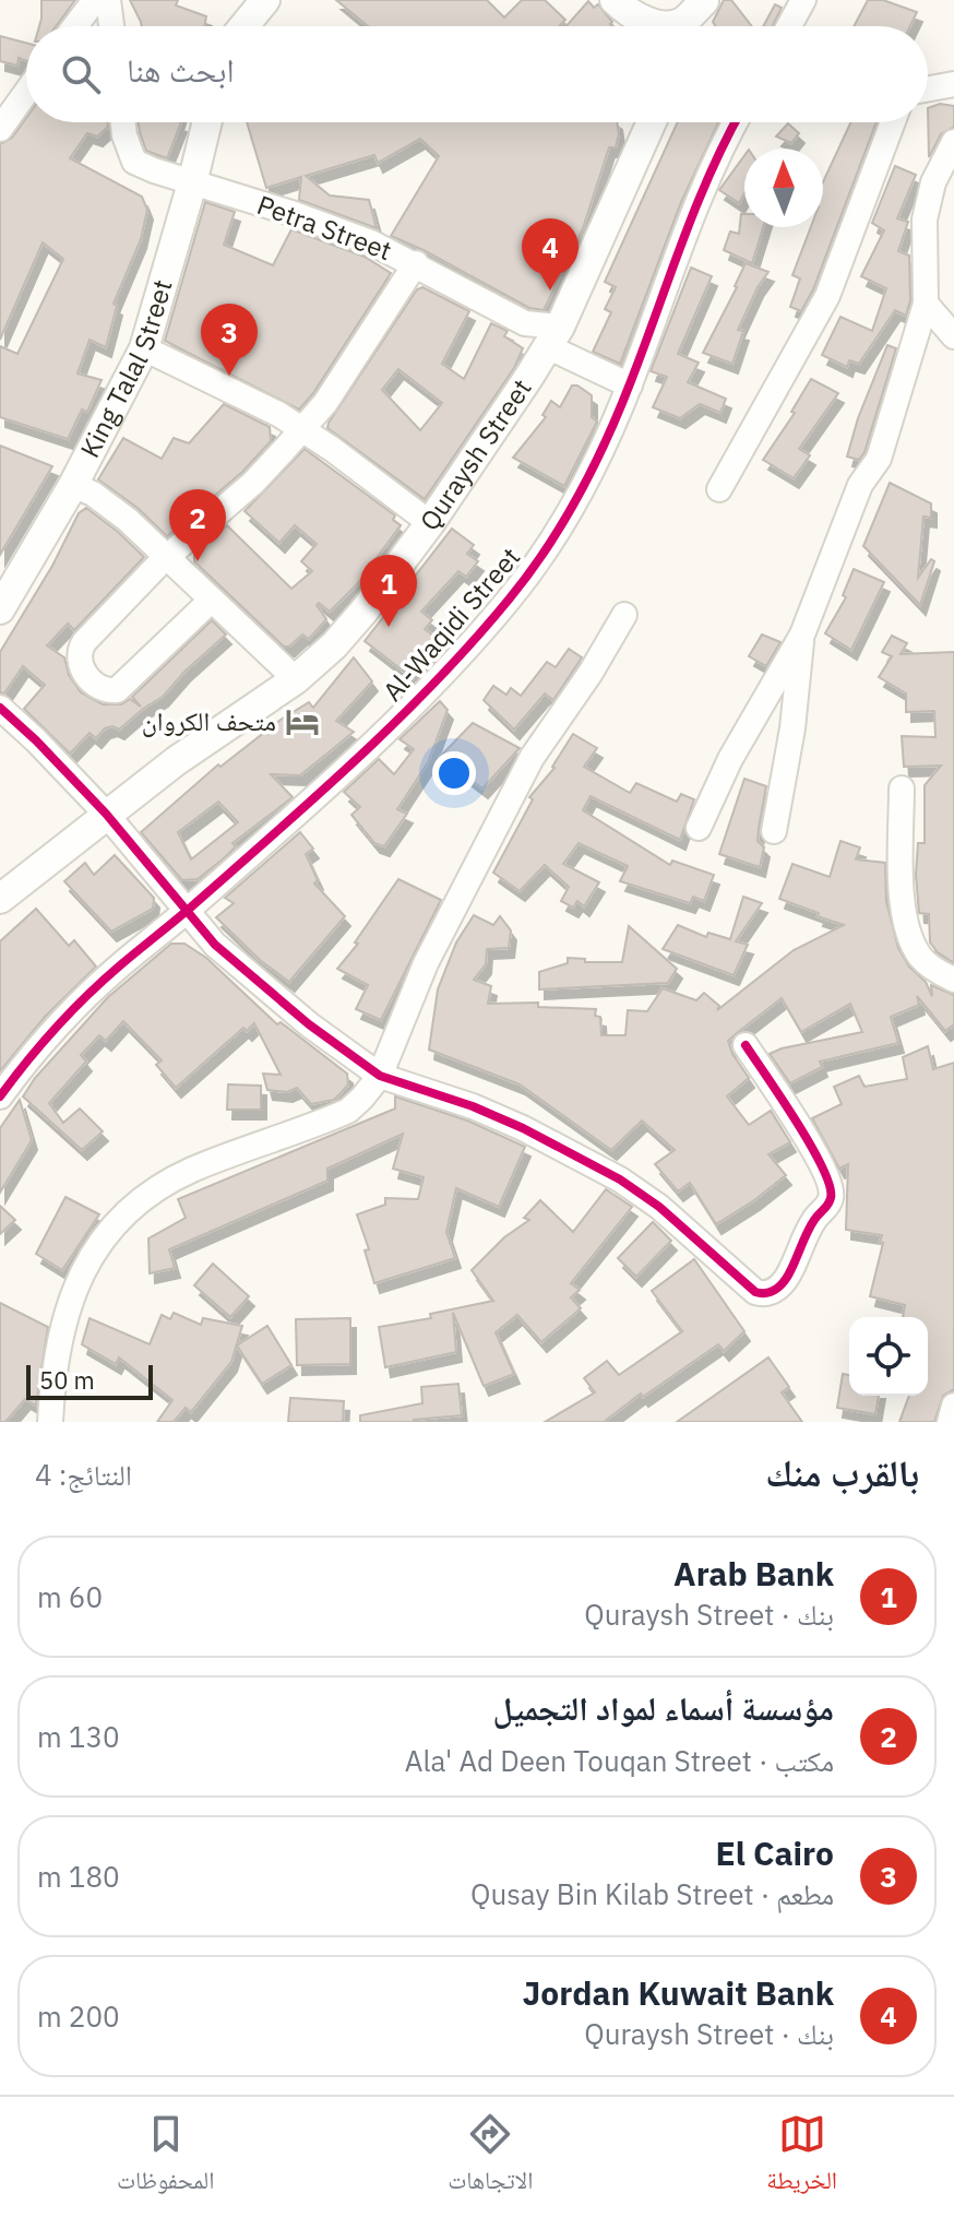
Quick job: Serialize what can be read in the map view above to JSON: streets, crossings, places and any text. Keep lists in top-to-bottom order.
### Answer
{
  "streets": {
    "main road": ["King Talal Street", "Quraysh Street"],
    "street": ["Petra Street", "Al-Waqidi Street"]
  },
  "crossings": [
    ["Petra Street", "King Talal Street"],
    ["Petra Street", "Quraysh Street"],
    ["Petra Street", "Al-Waqidi Street"]
  ],
  "places": {
    "hotel": ["متحف الكروان"]
  },
  "scale_bar": "50 m",
  "north": "top",
  "page": {
    "search": "ابحث هنا",
    "pins": [
      "4",
      "3",
      "2",
      "1"
    ],
    "scale": "50 m",
    "heading": ["بالقرب منك", "النتائج: 4"],
    "list": [
      {
        "mark": "1",
        "name": "Arab Bank",
        "note": "بنك · Quraysh Street",
        "value": "60 m"
      },
      {
        "mark": "2",
        "name": "مؤسسة أسماء لمواد التجميل",
        "note": "مكتب · Ala' Ad Deen Touqan Street",
        "value": "130 m"
      },
      {
        "mark": "3",
        "name": "El Cairo",
        "note": "مطعم · Qusay Bin Kilab Street",
        "value": "180 m"
      },
      {
        "mark": "4",
        "name": "Jordan Kuwait Bank",
        "note": "بنك · Quraysh Street",
        "value": "200 m"
      }
    ],
    "nav": ["الخريطة", "الاتجاهات", "المحفوظات"]
  }
}
